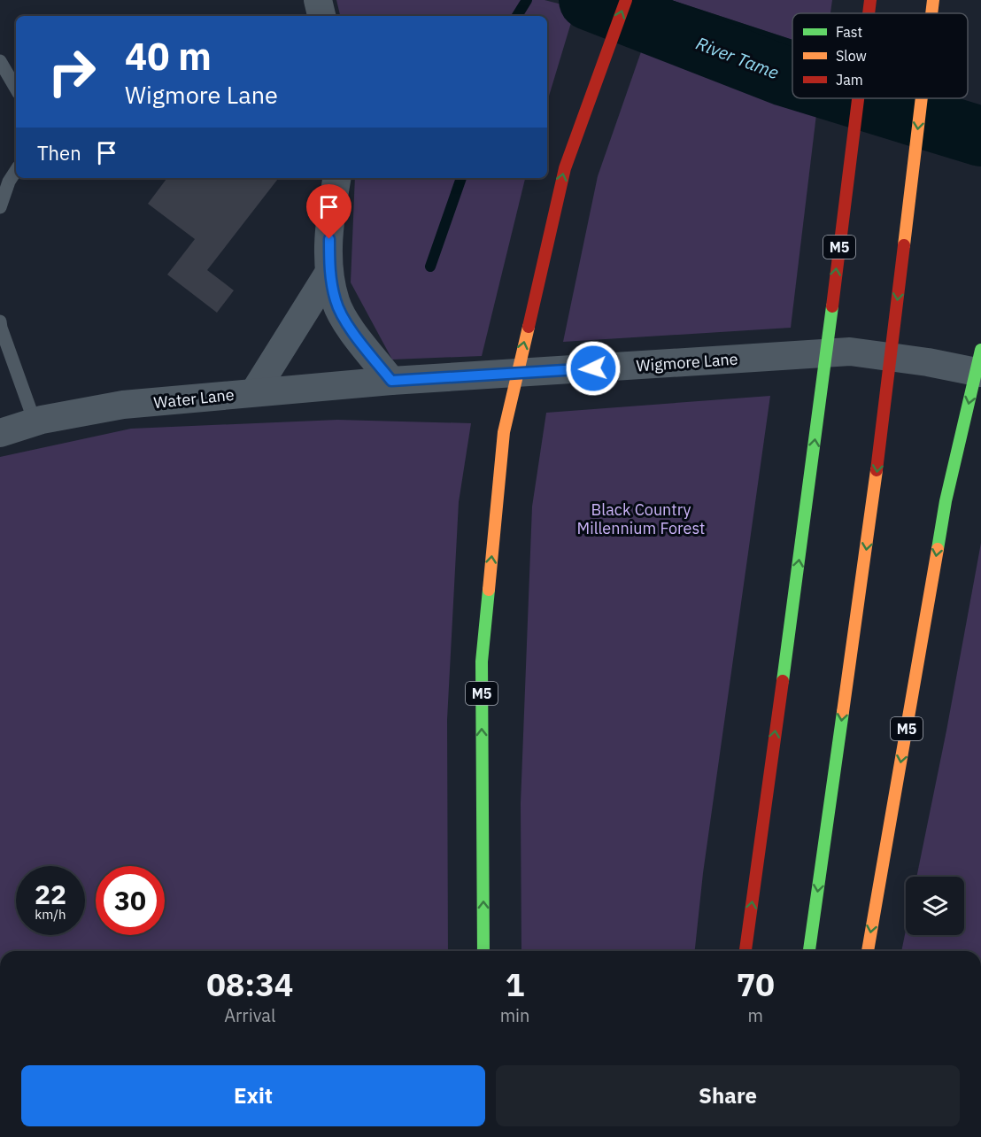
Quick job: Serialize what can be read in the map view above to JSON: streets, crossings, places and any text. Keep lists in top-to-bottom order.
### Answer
{
  "streets": {
    "highway": ["M5"],
    "street": ["Wigmore Lane", "Water Lane"]
  },
  "crossings": [
    ["Wigmore Lane", "Water Lane"]
  ],
  "water": ["River Tame"],
  "parks": ["Black Country Millennium Forest"],
  "legend": ["Fast", "Slow", "Jam"],
  "page": {
    "turn": ["40 m", "Wigmore Lane"],
    "then": "Then",
    "speed": "22 km/h",
    "limit": "30",
    "eta": [
      "08:34",
      "Arrival",
      "1",
      "min",
      "70",
      "m"
    ],
    "buttons": ["Exit", "Share"]
  }
}
